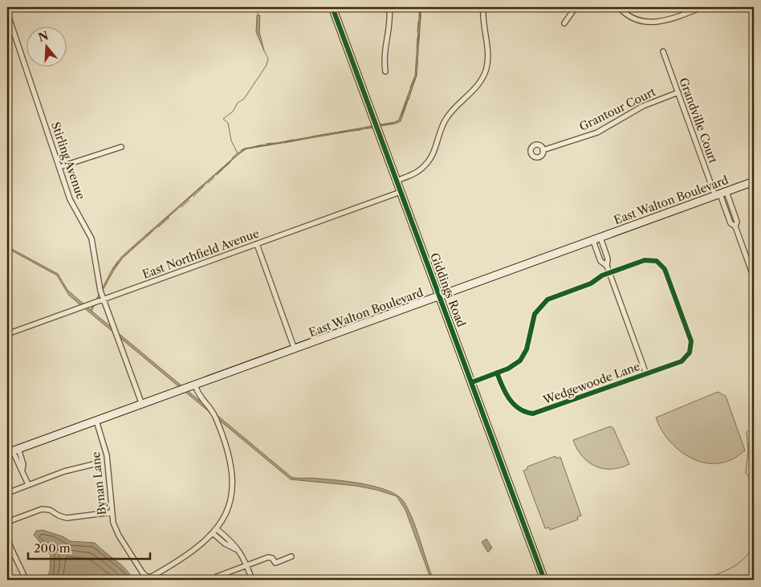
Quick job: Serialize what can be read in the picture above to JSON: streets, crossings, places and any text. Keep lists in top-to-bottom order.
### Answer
{
  "streets": {
    "main road": ["East Walton Boulevard", "Giddings Road"],
    "street": [
      "Grantour Court",
      "Grandville Court",
      "Stirling Avenue",
      "East Northfield Avenue",
      "Wedgewoode Lane",
      "Bynan Lane"
    ]
  },
  "crossings": [
    ["Grantour Court", "Grandville Court"],
    ["Grandville Court", "East Walton Boulevard"],
    ["Stirling Avenue", "East Walton Boulevard"],
    ["Stirling Avenue", "East Northfield Avenue"],
    ["East Walton Boulevard", "Giddings Road"],
    ["East Walton Boulevard", "Bynan Lane"],
    ["East Northfield Avenue", "Giddings Road"]
  ],
  "scale_bar": "200 m",
  "north": "top"
}
